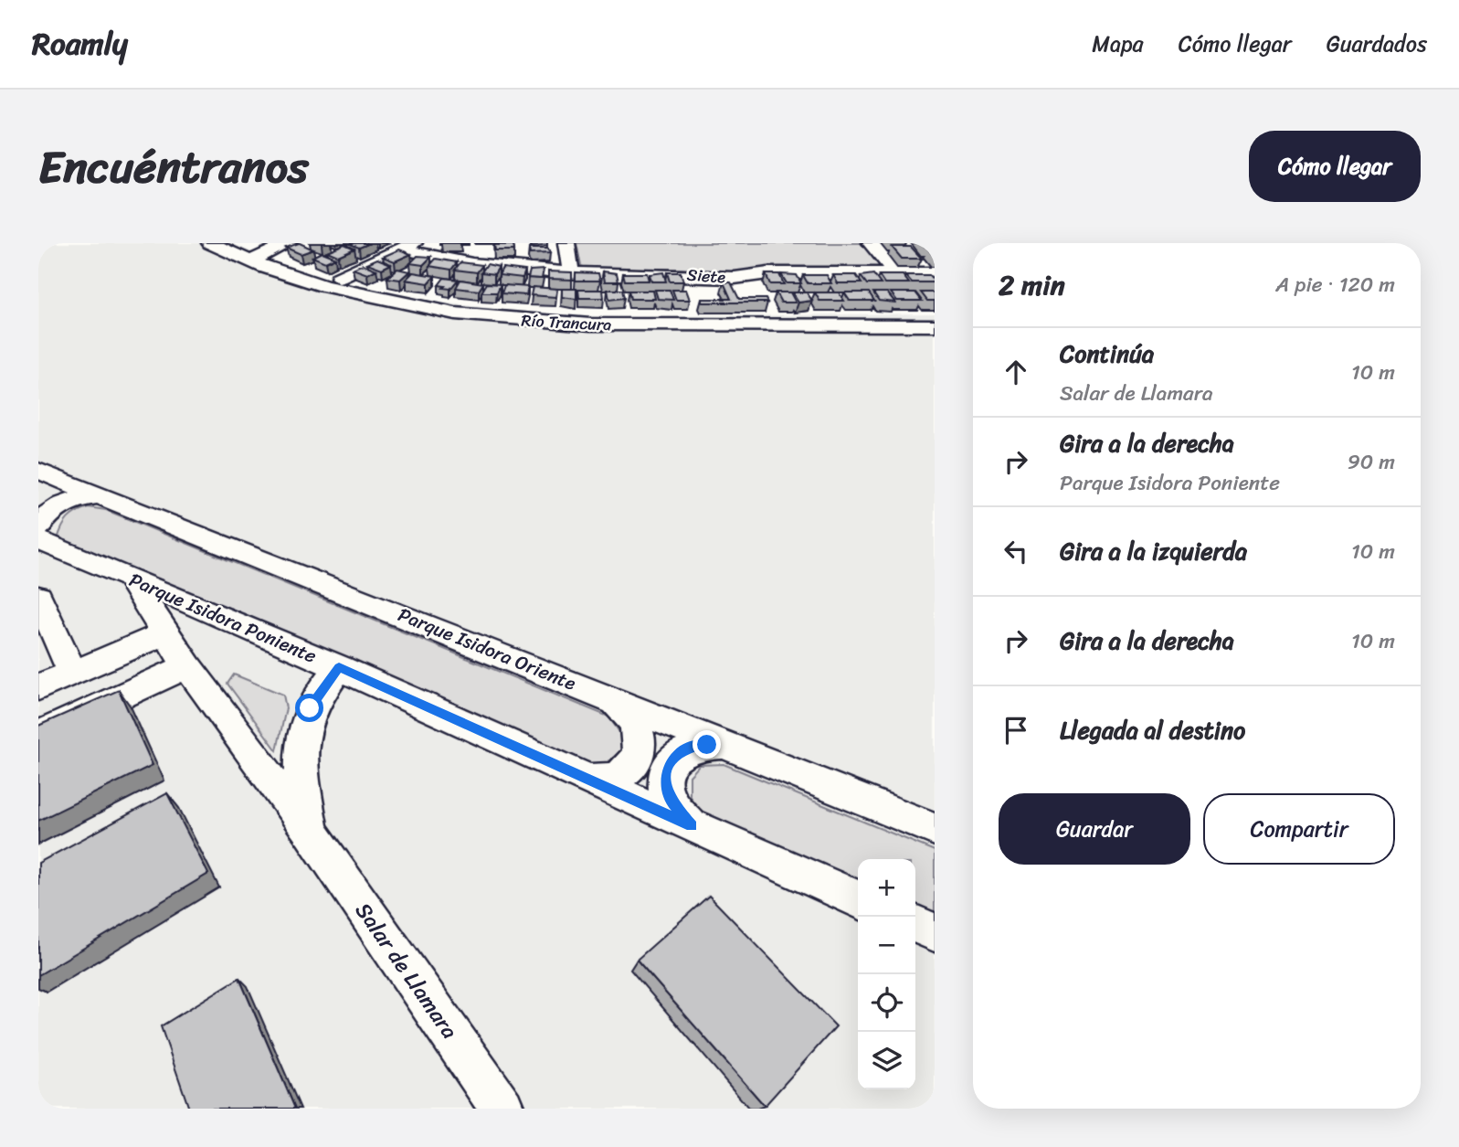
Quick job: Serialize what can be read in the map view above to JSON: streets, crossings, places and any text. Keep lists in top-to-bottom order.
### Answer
{
  "streets": {
    "street": [
      "Siete",
      "Río Trancura",
      "Parque Isidora Poniente",
      "Parque Isidora Oriente",
      "Salar de Llamara"
    ]
  },
  "crossings": [
    ["Parque Isidora Poniente", "Salar de Llamara"]
  ],
  "page": {
    "header": "Roamly",
    "nav": ["Mapa", "Cómo llegar", "Guardados"],
    "title": "Encuéntranos",
    "buttons": [
      "Cómo llegar",
      ["Guardar", "Compartir"]
    ],
    "heading": ["2 min", "A pie · 120 m"],
    "list": [
      ["Continúa", "Salar de Llamara", "10 m"],
      ["Gira a la derecha", "Parque Isidora Poniente", "90 m"],
      ["Gira a la izquierda", "10 m"],
      ["Gira a la derecha", "10 m"],
      "Llegada al destino"
    ],
    "map_buttons": ["+", "−"]
  }
}
